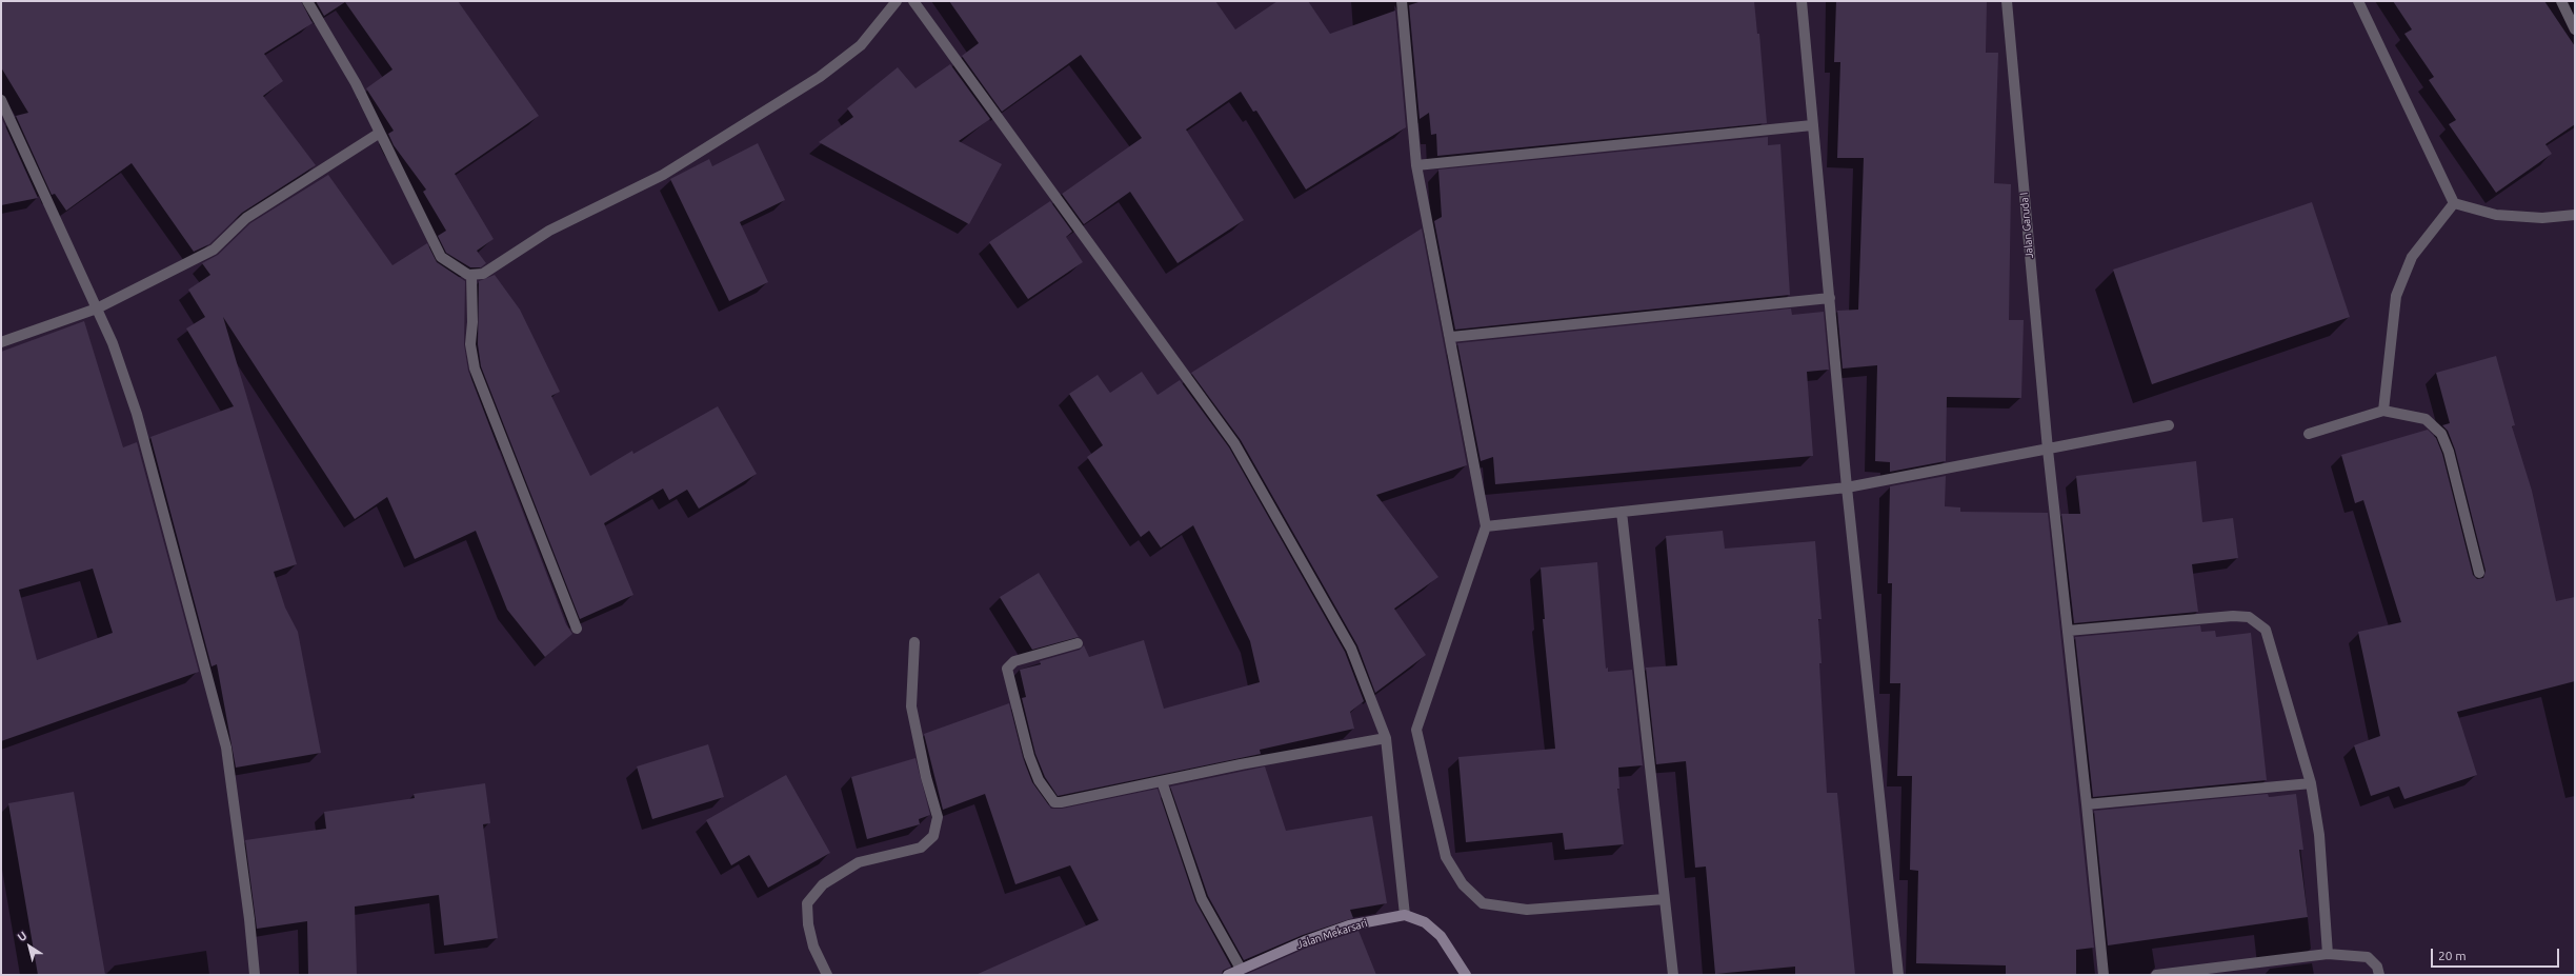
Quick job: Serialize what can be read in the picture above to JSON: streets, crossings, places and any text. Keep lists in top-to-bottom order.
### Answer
{
  "streets": {
    "street": ["Jalan Garuda I", "Jalan Mekarsari"]
  },
  "scale_bar": "20 m",
  "north": "top left"
}
